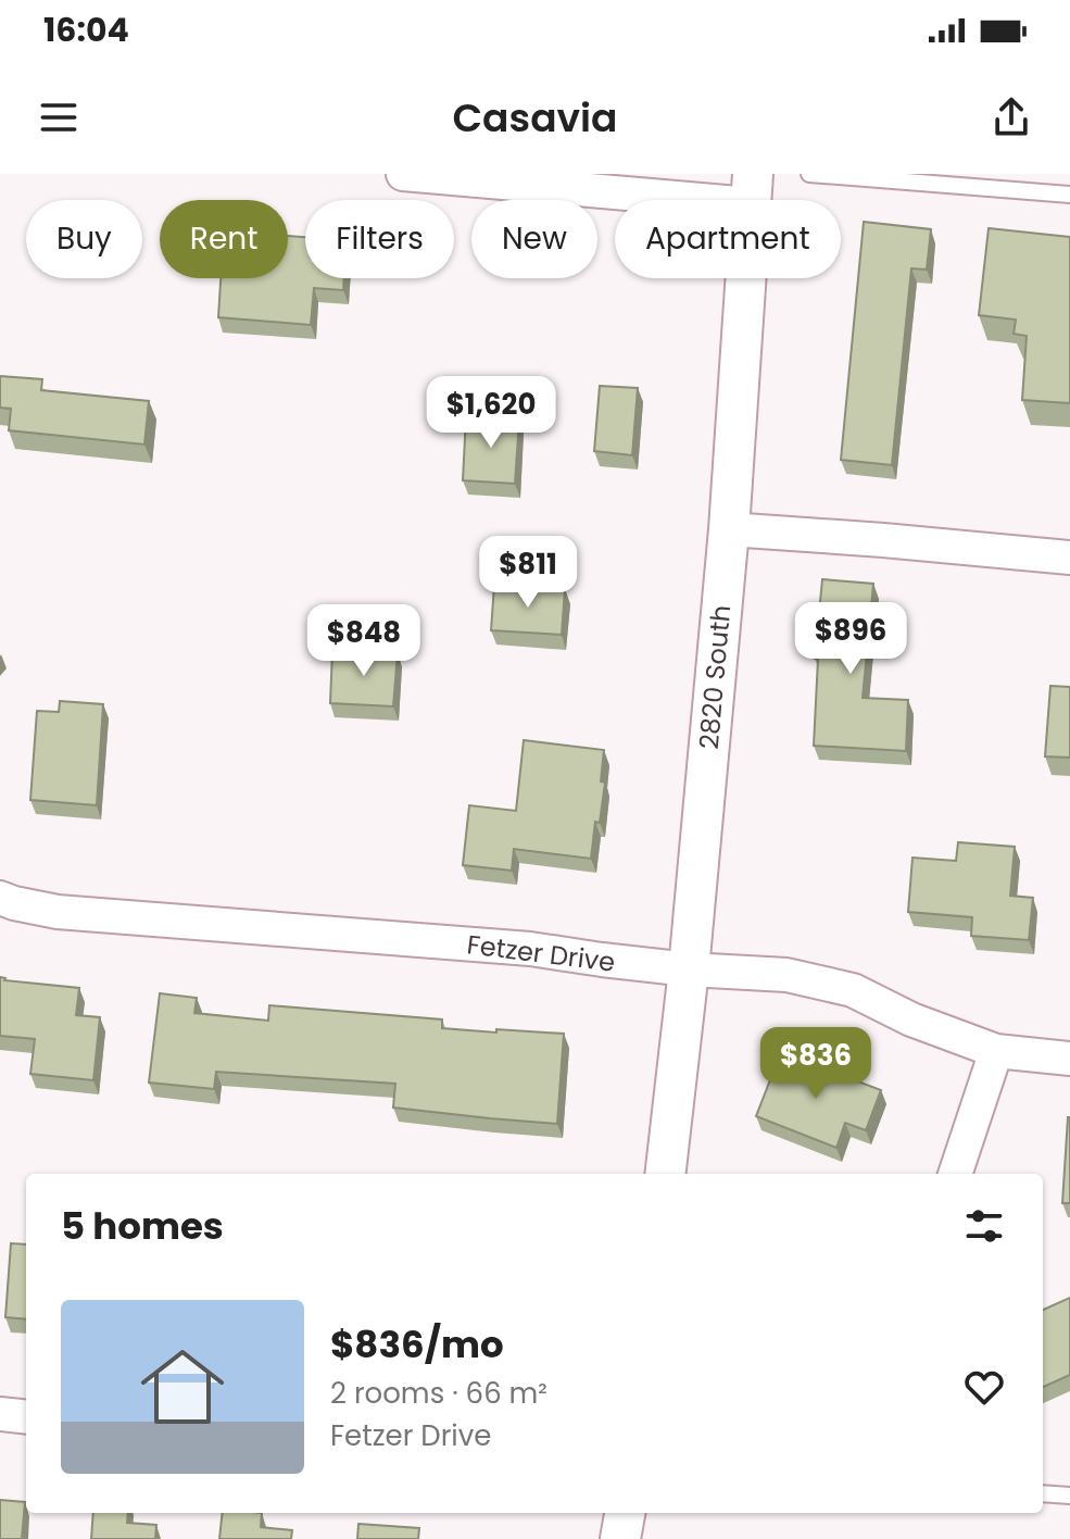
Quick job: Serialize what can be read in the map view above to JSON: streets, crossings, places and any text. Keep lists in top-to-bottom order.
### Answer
{
  "streets": {
    "street": ["2820 South", "Fetzer Drive"]
  },
  "crossings": [
    ["2820 South", "Fetzer Drive"]
  ],
  "page": {
    "status": "16:04",
    "header": "Casavia",
    "chip": [
      "Buy",
      "Rent",
      "Filters",
      "New",
      "Apartment"
    ],
    "price": [
      "$1,620",
      "$811",
      "$896",
      "$848",
      "$836"
    ],
    "heading": "5 homes",
    "list": [
      {
        "name": "$836/mo",
        "note": "2 rooms · 66 m² · Fetzer Drive"
      }
    ]
  }
}
